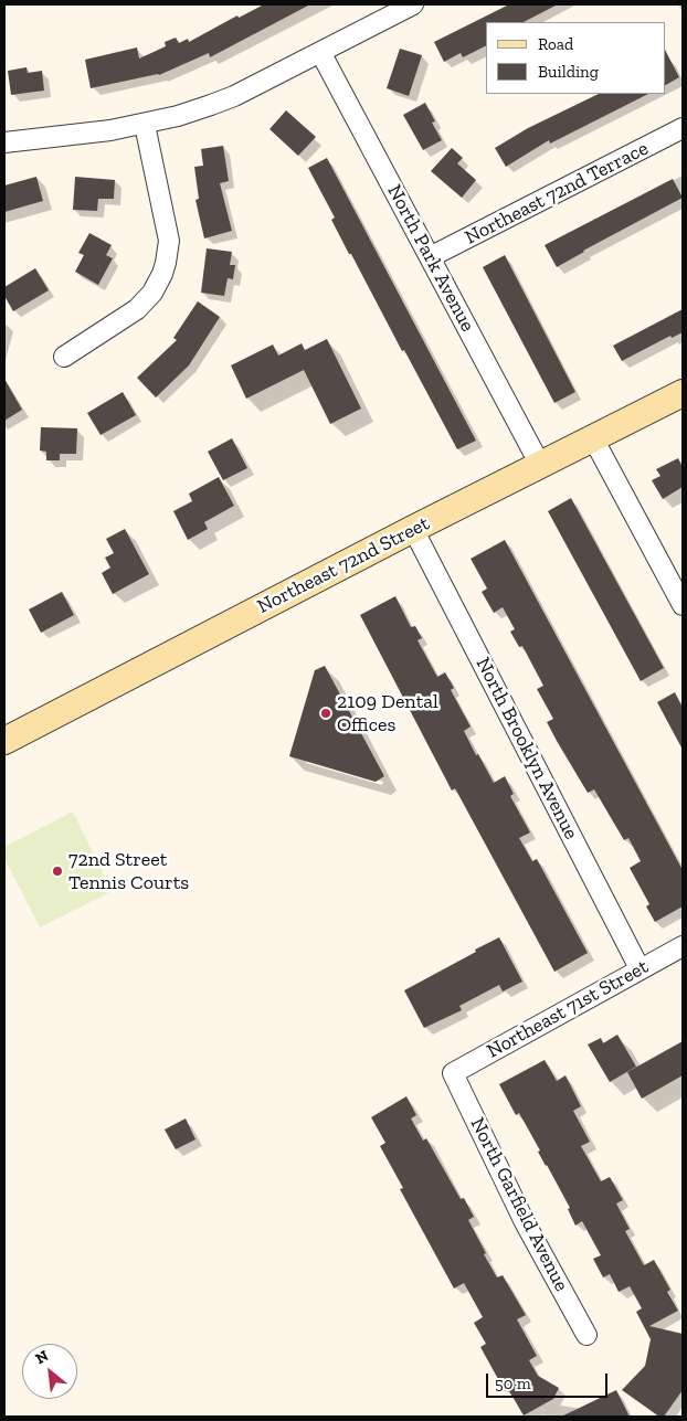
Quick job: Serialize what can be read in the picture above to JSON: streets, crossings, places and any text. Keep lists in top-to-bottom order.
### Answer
{
  "streets": {
    "main road": ["Northeast 72nd Street"],
    "street": [
      "Northeast 72nd Terrace",
      "North Park Avenue",
      "North Brooklyn Avenue",
      "Northeast 71st Street",
      "North Garfield Avenue"
    ]
  },
  "crossings": [
    ["Northeast 72nd Terrace", "North Park Avenue"],
    ["North Park Avenue", "Northeast 72nd Street"],
    ["Northeast 72nd Street", "North Brooklyn Avenue"],
    ["North Brooklyn Avenue", "Northeast 71st Street"],
    ["Northeast 71st Street", "North Garfield Avenue"]
  ],
  "places": ["2109 Dental Offices", "72nd Street Tennis Courts"],
  "legend": ["Road", "Building"],
  "scale_bar": "50 m",
  "north": "top left"
}
